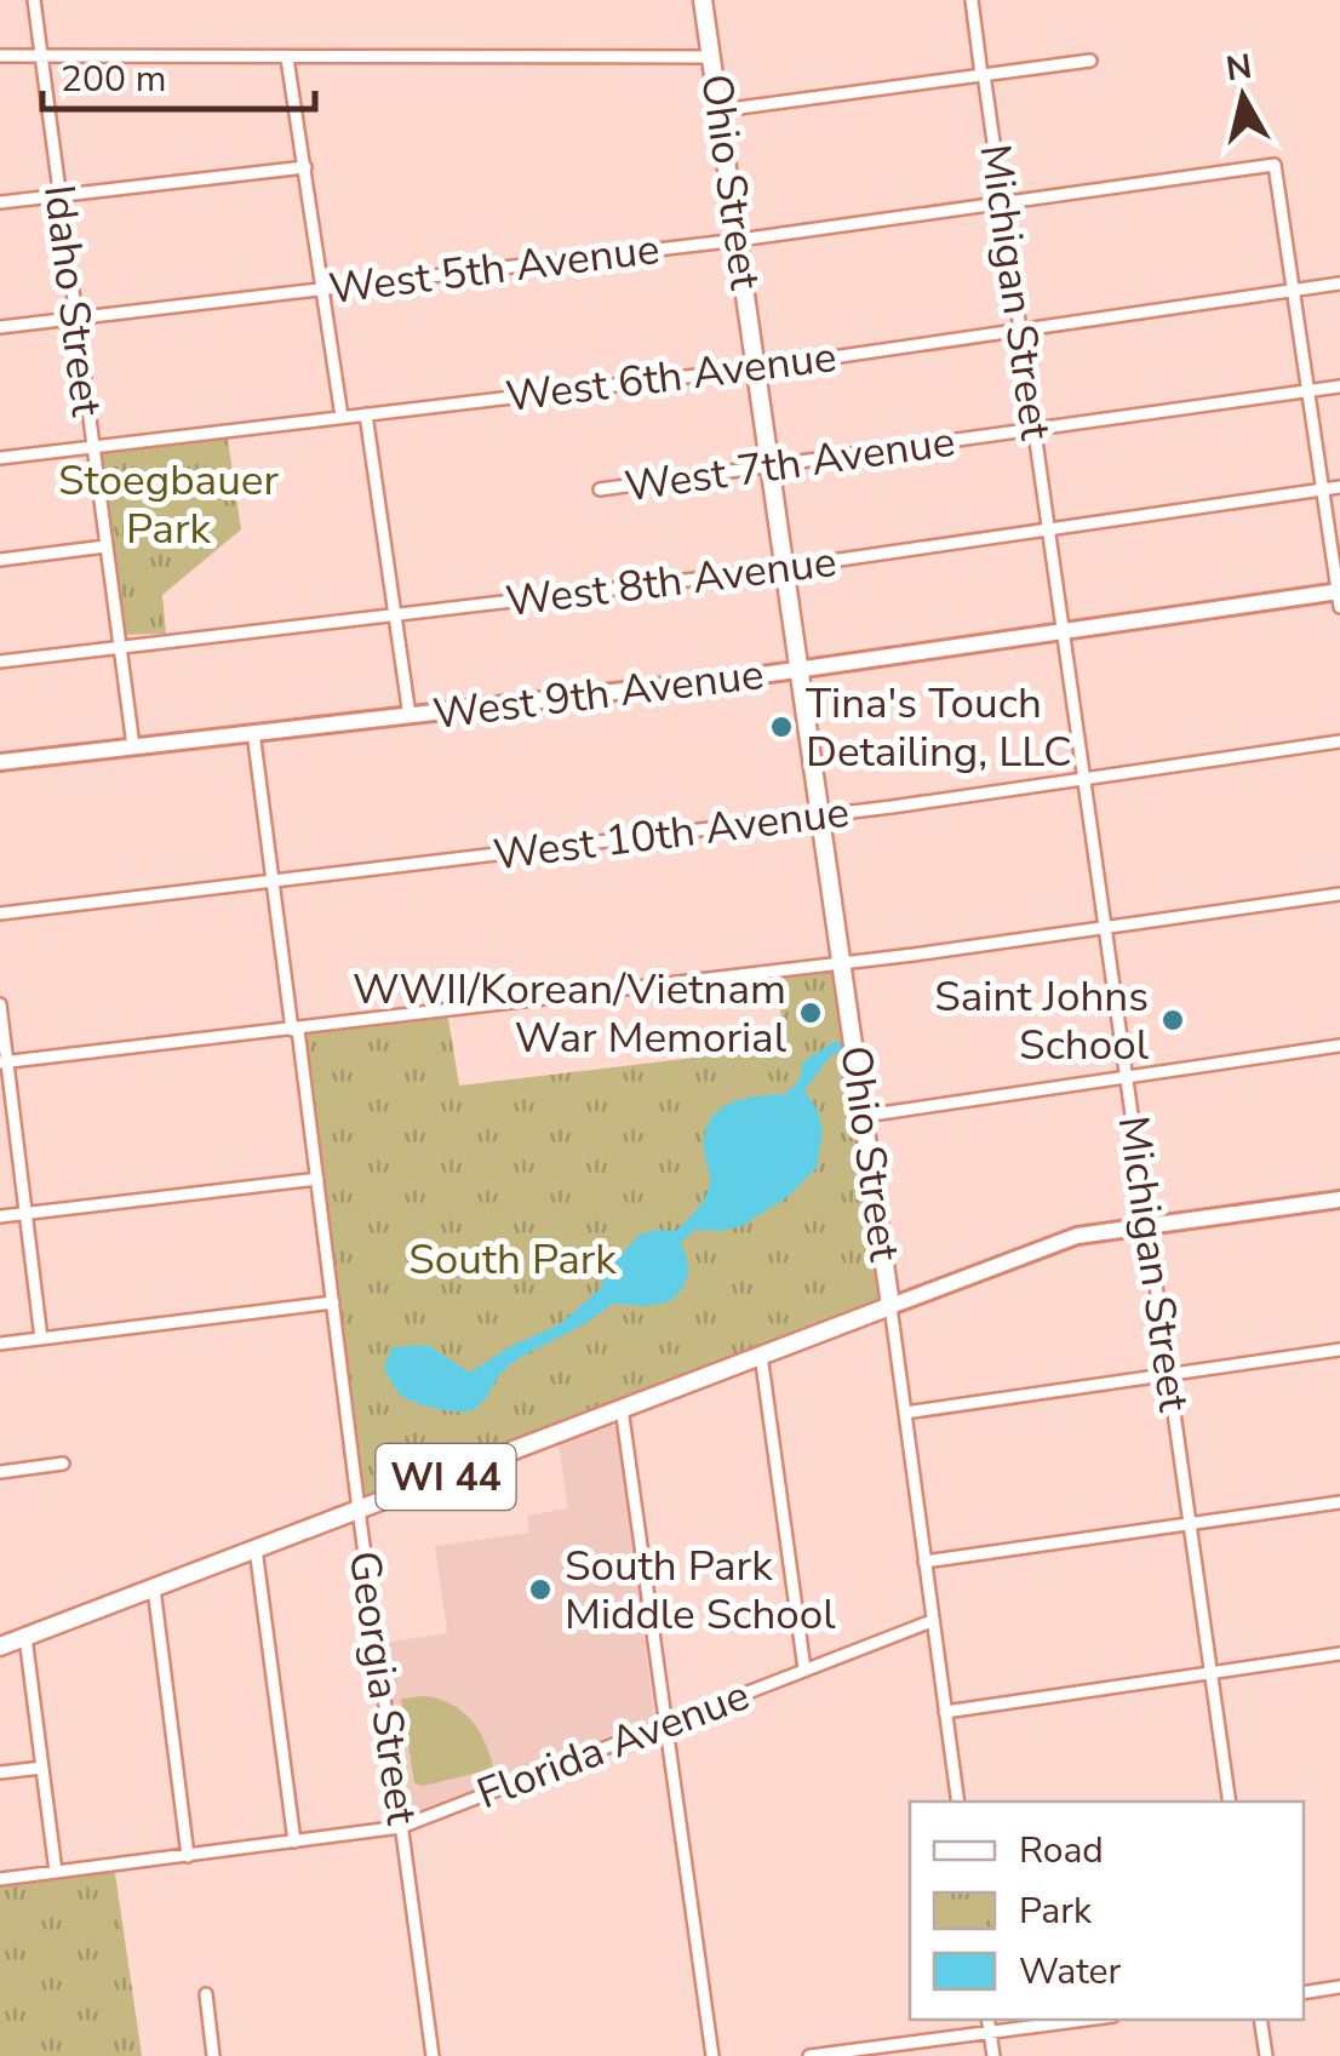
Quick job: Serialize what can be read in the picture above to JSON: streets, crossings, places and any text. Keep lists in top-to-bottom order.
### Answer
{
  "streets": {
    "main road": ["Ohio Street", "West 9th Avenue", "WI 44"],
    "street": [
      "West 5th Avenue",
      "Michigan Street",
      "Idaho Street",
      "West 6th Avenue",
      "West 7th Avenue",
      "West 8th Avenue",
      "West 10th Avenue",
      "Georgia Street",
      "Florida Avenue"
    ]
  },
  "crossings": [
    ["Ohio Street", "West 5th Avenue"],
    ["Ohio Street", "West 6th Avenue"],
    ["Ohio Street", "West 7th Avenue"],
    ["Ohio Street", "West 8th Avenue"],
    ["Ohio Street", "West 9th Avenue"],
    ["Ohio Street", "West 10th Avenue"],
    ["Ohio Street", "WI 44"],
    ["Ohio Street", "Florida Avenue"],
    ["West 5th Avenue", "Michigan Street"],
    ["West 5th Avenue", "Idaho Street"],
    ["West 5th Avenue", "West 6th Avenue"],
    ["Michigan Street", "West 6th Avenue"],
    ["Michigan Street", "West 7th Avenue"],
    ["Michigan Street", "West 8th Avenue"],
    ["Michigan Street", "West 9th Avenue"],
    ["Michigan Street", "West 10th Avenue"],
    ["Idaho Street", "West 6th Avenue"],
    ["Idaho Street", "West 8th Avenue"],
    ["Idaho Street", "West 9th Avenue"],
    ["West 9th Avenue", "Georgia Street"],
    ["West 10th Avenue", "Georgia Street"],
    ["WI 44", "Georgia Street"],
    ["Georgia Street", "Florida Avenue"]
  ],
  "parks": ["Stoegbauer Park", "South Park"],
  "places": [
    "Tina's Touch Detailing, LLC",
    "WWII/Korean/Vietnam War Memorial",
    "Saint Johns School",
    "South Park Middle School"
  ],
  "legend": ["Road", "Park", "Water"],
  "scale_bar": "200 m",
  "north": "top"
}
